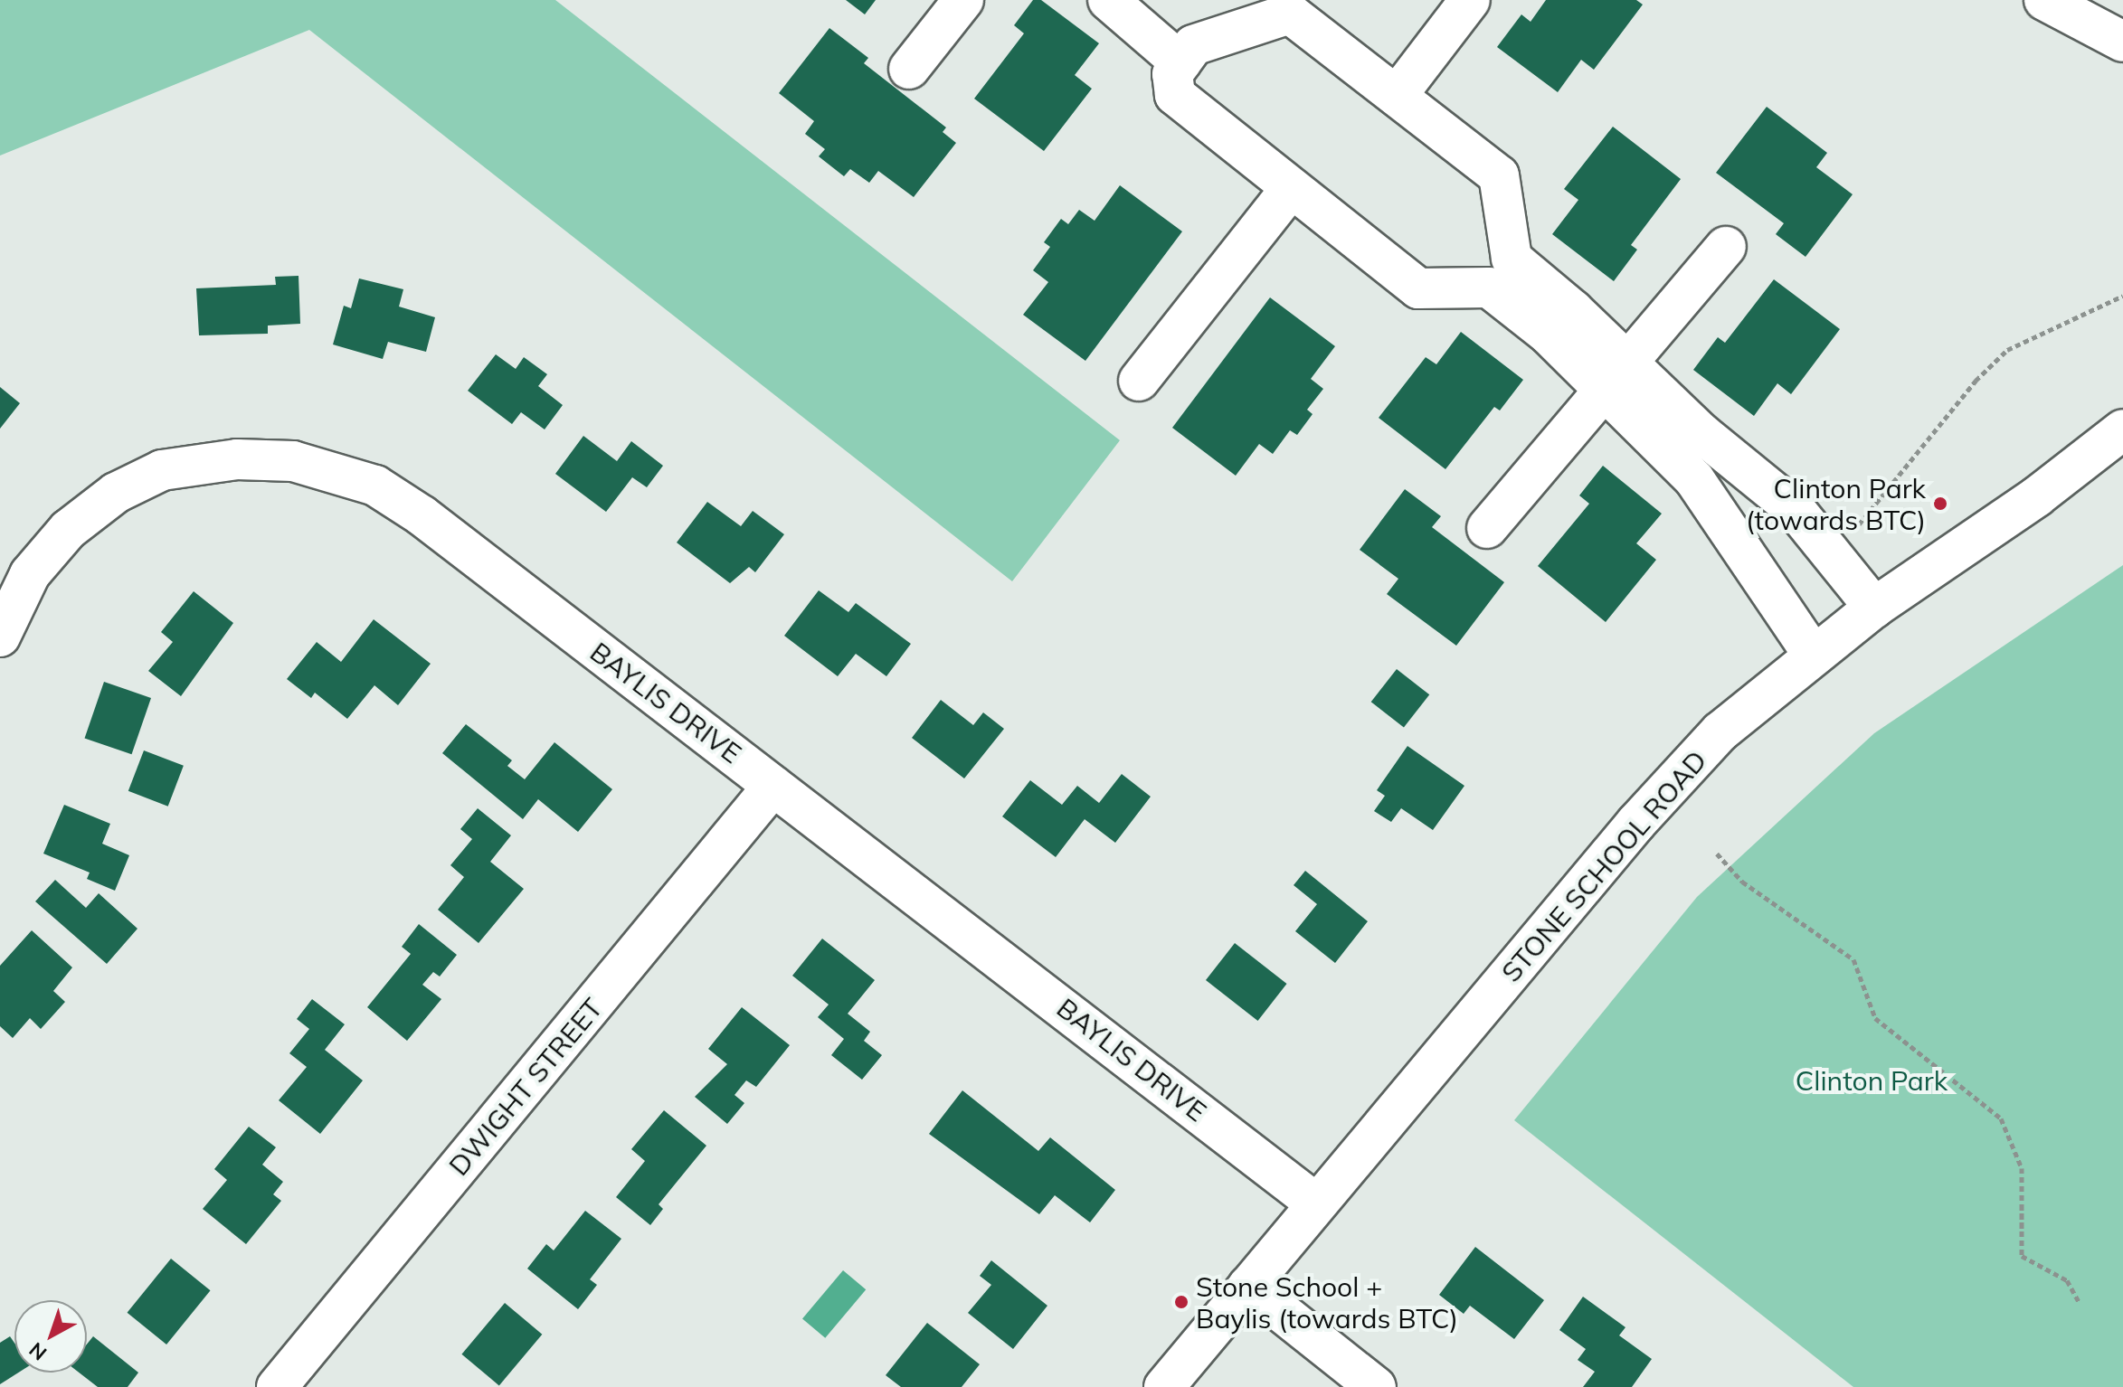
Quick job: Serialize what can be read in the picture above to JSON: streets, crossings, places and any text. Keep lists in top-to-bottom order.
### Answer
{
  "streets": {
    "street": ["BAYLIS DRIVE", "STONE SCHOOL ROAD", "DWIGHT STREET"]
  },
  "crossings": [
    ["BAYLIS DRIVE", "STONE SCHOOL ROAD"],
    ["BAYLIS DRIVE", "DWIGHT STREET"]
  ],
  "parks": ["Clinton Park"],
  "places": ["Clinton Park (towards BTC)", "Stone School + Baylis (towards BTC)"],
  "north": "bottom left"
}
